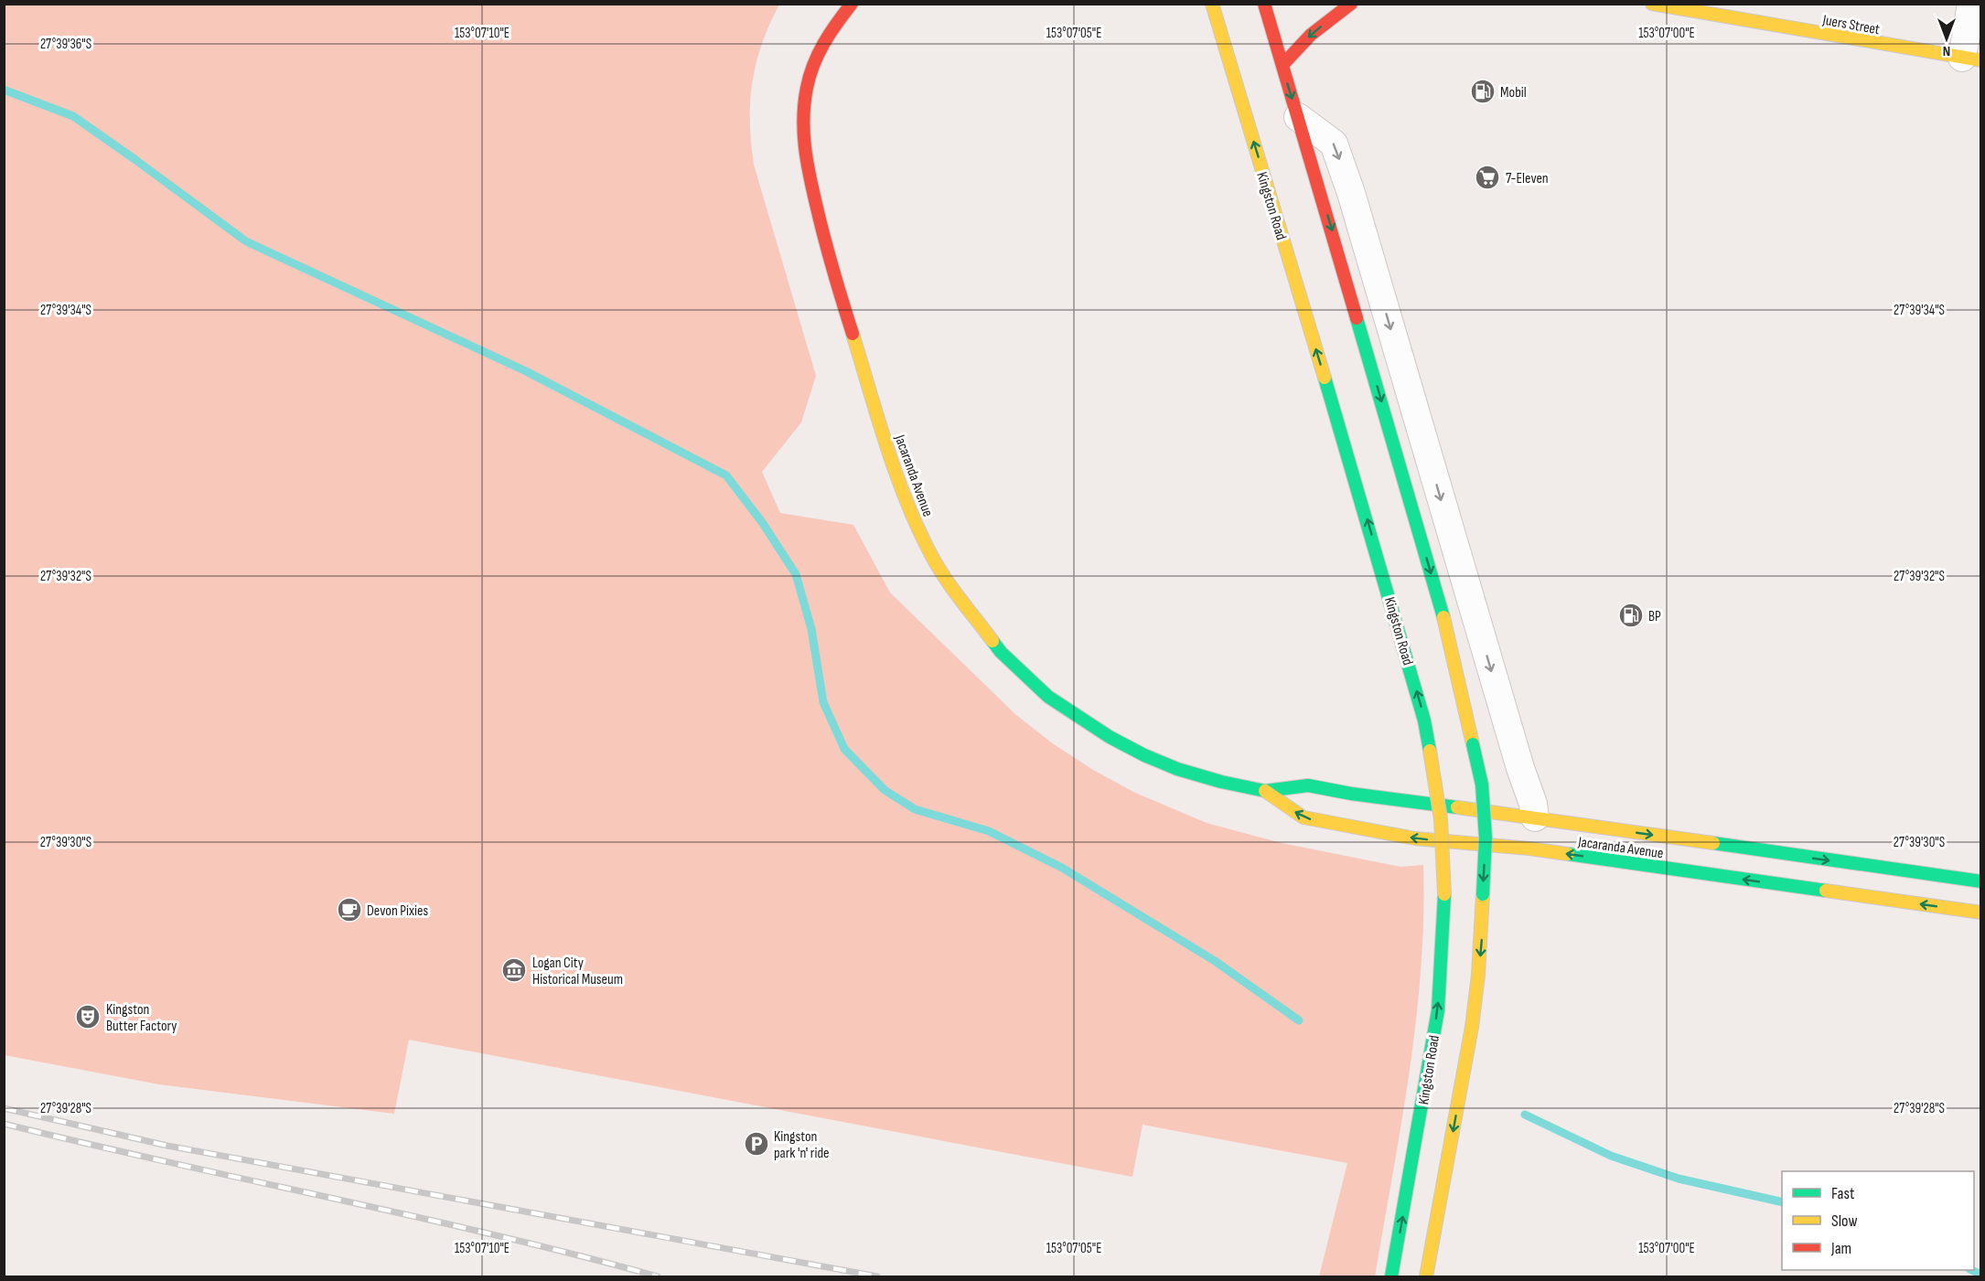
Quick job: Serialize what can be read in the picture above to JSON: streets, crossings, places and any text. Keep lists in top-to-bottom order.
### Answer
{
  "streets": {
    "street": ["Juers Street", "Kingston Road", "Jacaranda Avenue"]
  },
  "places": {
    "fuel station": ["Mobil", "BP"],
    "supermarket": ["7-Eleven"],
    "cafe": ["Devon Pixies"],
    "museum": ["Logan City Historical Museum"],
    "theatre": ["Kingston Butter Factory"],
    "parking": ["Kingston park 'n' ride"]
  },
  "legend": ["Fast", "Slow", "Jam"],
  "north": "bottom",
  "coordinates": [
    "153°07'10\"E",
    "153°07'05\"E",
    "153°07'00\"E",
    "27°39'36\"S",
    "27°39'34\"S",
    "27°39'32\"S",
    "27°39'30\"S",
    "27°39'28\"S"
  ]
}
